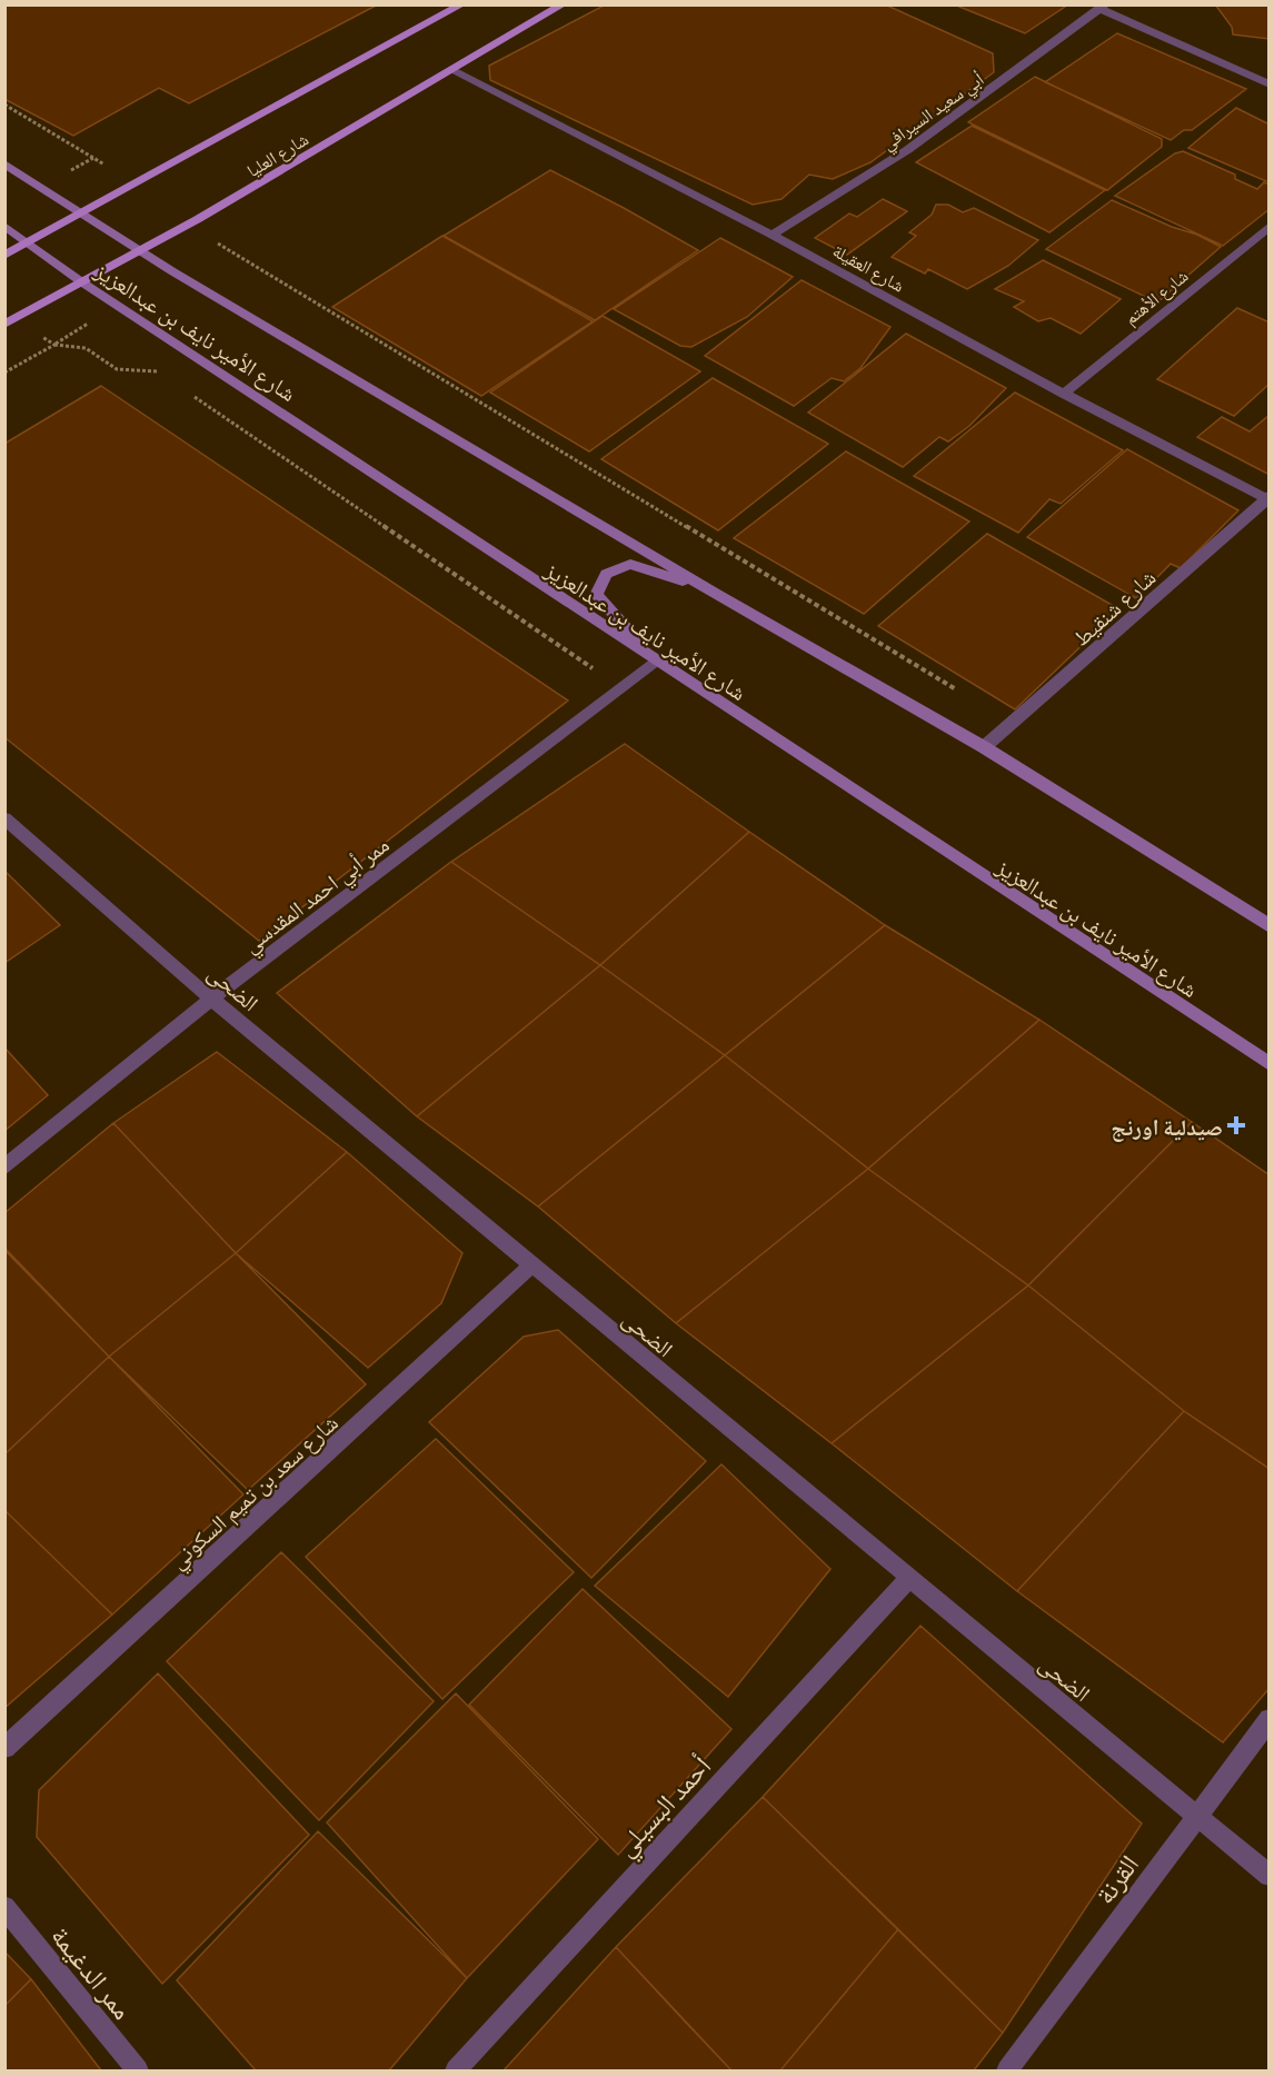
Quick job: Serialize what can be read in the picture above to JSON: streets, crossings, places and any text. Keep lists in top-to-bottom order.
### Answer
{
  "streets": {
    "main road": ["شارع العليا"],
    "street": [
      "أبي سعيد السيرافي",
      "شارع العقيلة",
      "شارع الأهتم",
      "شارع الأمير نايف بن عبدالعزيز",
      "شارع شنقيط",
      "ممر أبي احمد المقدسي",
      "الضحى",
      "شارع سعد بن تميم السكوني",
      "أحمد البسيلي",
      "القرنة",
      "ممر الدغيمة"
    ]
  },
  "crossings": [
    ["أبي سعيد السيرافي", "شارع العقيلة"],
    ["شارع العليا", "شارع العقيلة"],
    ["شارع العليا", "شارع الأمير نايف بن عبدالعزيز"],
    ["شارع العقيلة", "شارع الأهتم"],
    ["شارع العقيلة", "شارع شنقيط"],
    ["شارع الأمير نايف بن عبدالعزيز", "شارع شنقيط"],
    ["شارع الأمير نايف بن عبدالعزيز", "ممر أبي احمد المقدسي"],
    ["ممر أبي احمد المقدسي", "الضحى"],
    ["الضحى", "شارع سعد بن تميم السكوني"],
    ["الضحى", "أحمد البسيلي"],
    ["الضحى", "القرنة"]
  ],
  "places": {
    "health": ["صيدلية اورنج"]
  }
}
